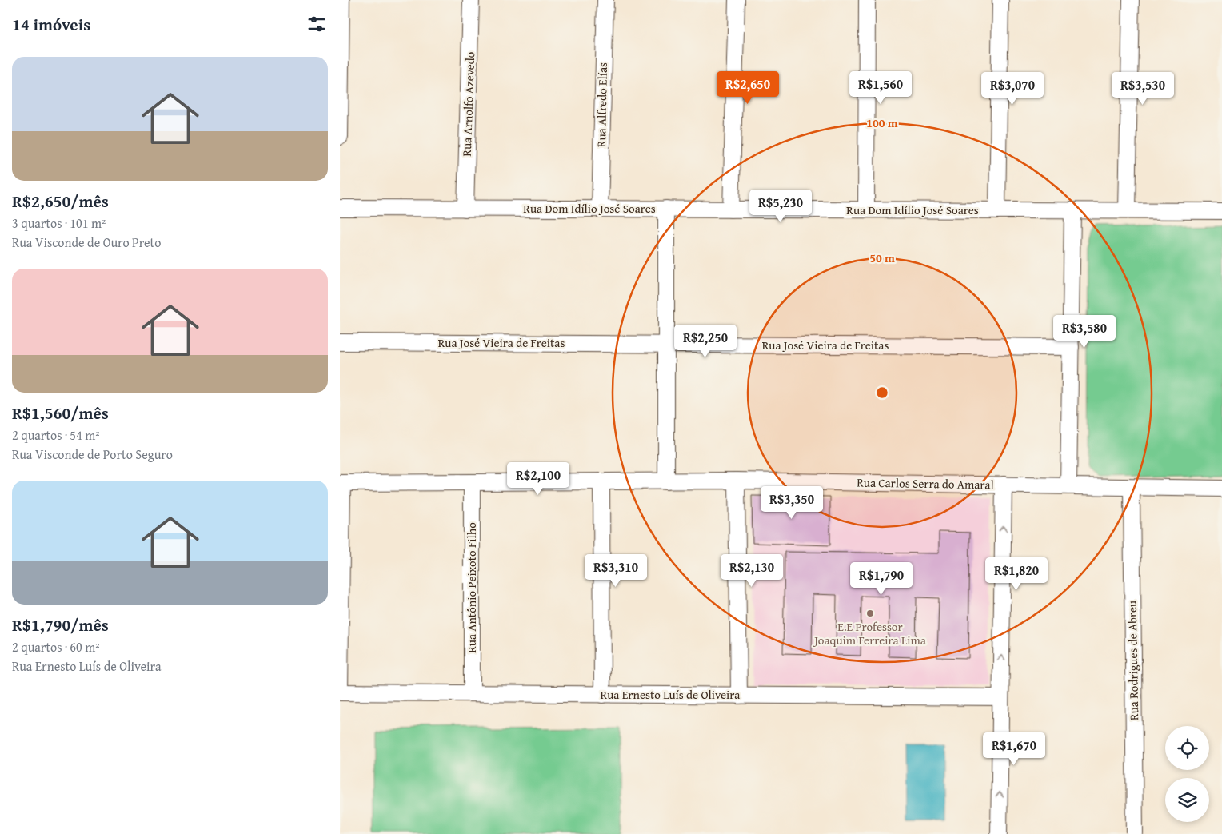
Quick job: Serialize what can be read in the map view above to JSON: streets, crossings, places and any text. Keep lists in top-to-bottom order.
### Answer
{
  "streets": {
    "street": [
      "Rua Arnolfo Azevedo",
      "Rua Alfredo Elías",
      "Rua Dom Idílio José Soares",
      "Rua José Vieira de Freitas",
      "Rua Carlos Serra do Amaral",
      "Rua Antônio Peixoto Filho",
      "Rua Rodrigues de Abreu",
      "Rua Ernesto Luís de Oliveira"
    ]
  },
  "crossings": [
    ["Rua Arnolfo Azevedo", "Rua Dom Idílio José Soares"],
    ["Rua Alfredo Elías", "Rua Dom Idílio José Soares"],
    ["Rua Carlos Serra do Amaral", "Rua Antônio Peixoto Filho"],
    ["Rua Carlos Serra do Amaral", "Rua Rodrigues de Abreu"],
    ["Rua Antônio Peixoto Filho", "Rua Ernesto Luís de Oliveira"]
  ],
  "places": ["E.E Professor Joaquim Ferreira Lima"],
  "page": {
    "heading": "14 imóveis",
    "list": [
      {
        "name": "R$2,650/mês",
        "note": "3 quartos · 101 m² · Rua Visconde de Ouro Preto"
      },
      {
        "name": "R$1,560/mês",
        "note": "2 quartos · 54 m² · Rua Visconde de Porto Seguro"
      },
      {
        "name": "R$1,790/mês",
        "note": "2 quartos · 60 m² · Rua Ernesto Luís de Oliveira"
      }
    ],
    "price": [
      "R$2,650",
      "R$1,560",
      "R$3,070",
      "R$3,530",
      "R$5,230",
      "R$3,580",
      "R$2,250",
      "R$2,100",
      "R$3,350",
      "R$3,310",
      "R$2,130",
      "R$1,820",
      "R$1,790",
      "R$1,670"
    ]
  },
  "rings": ["100 m", "50 m"]
}
